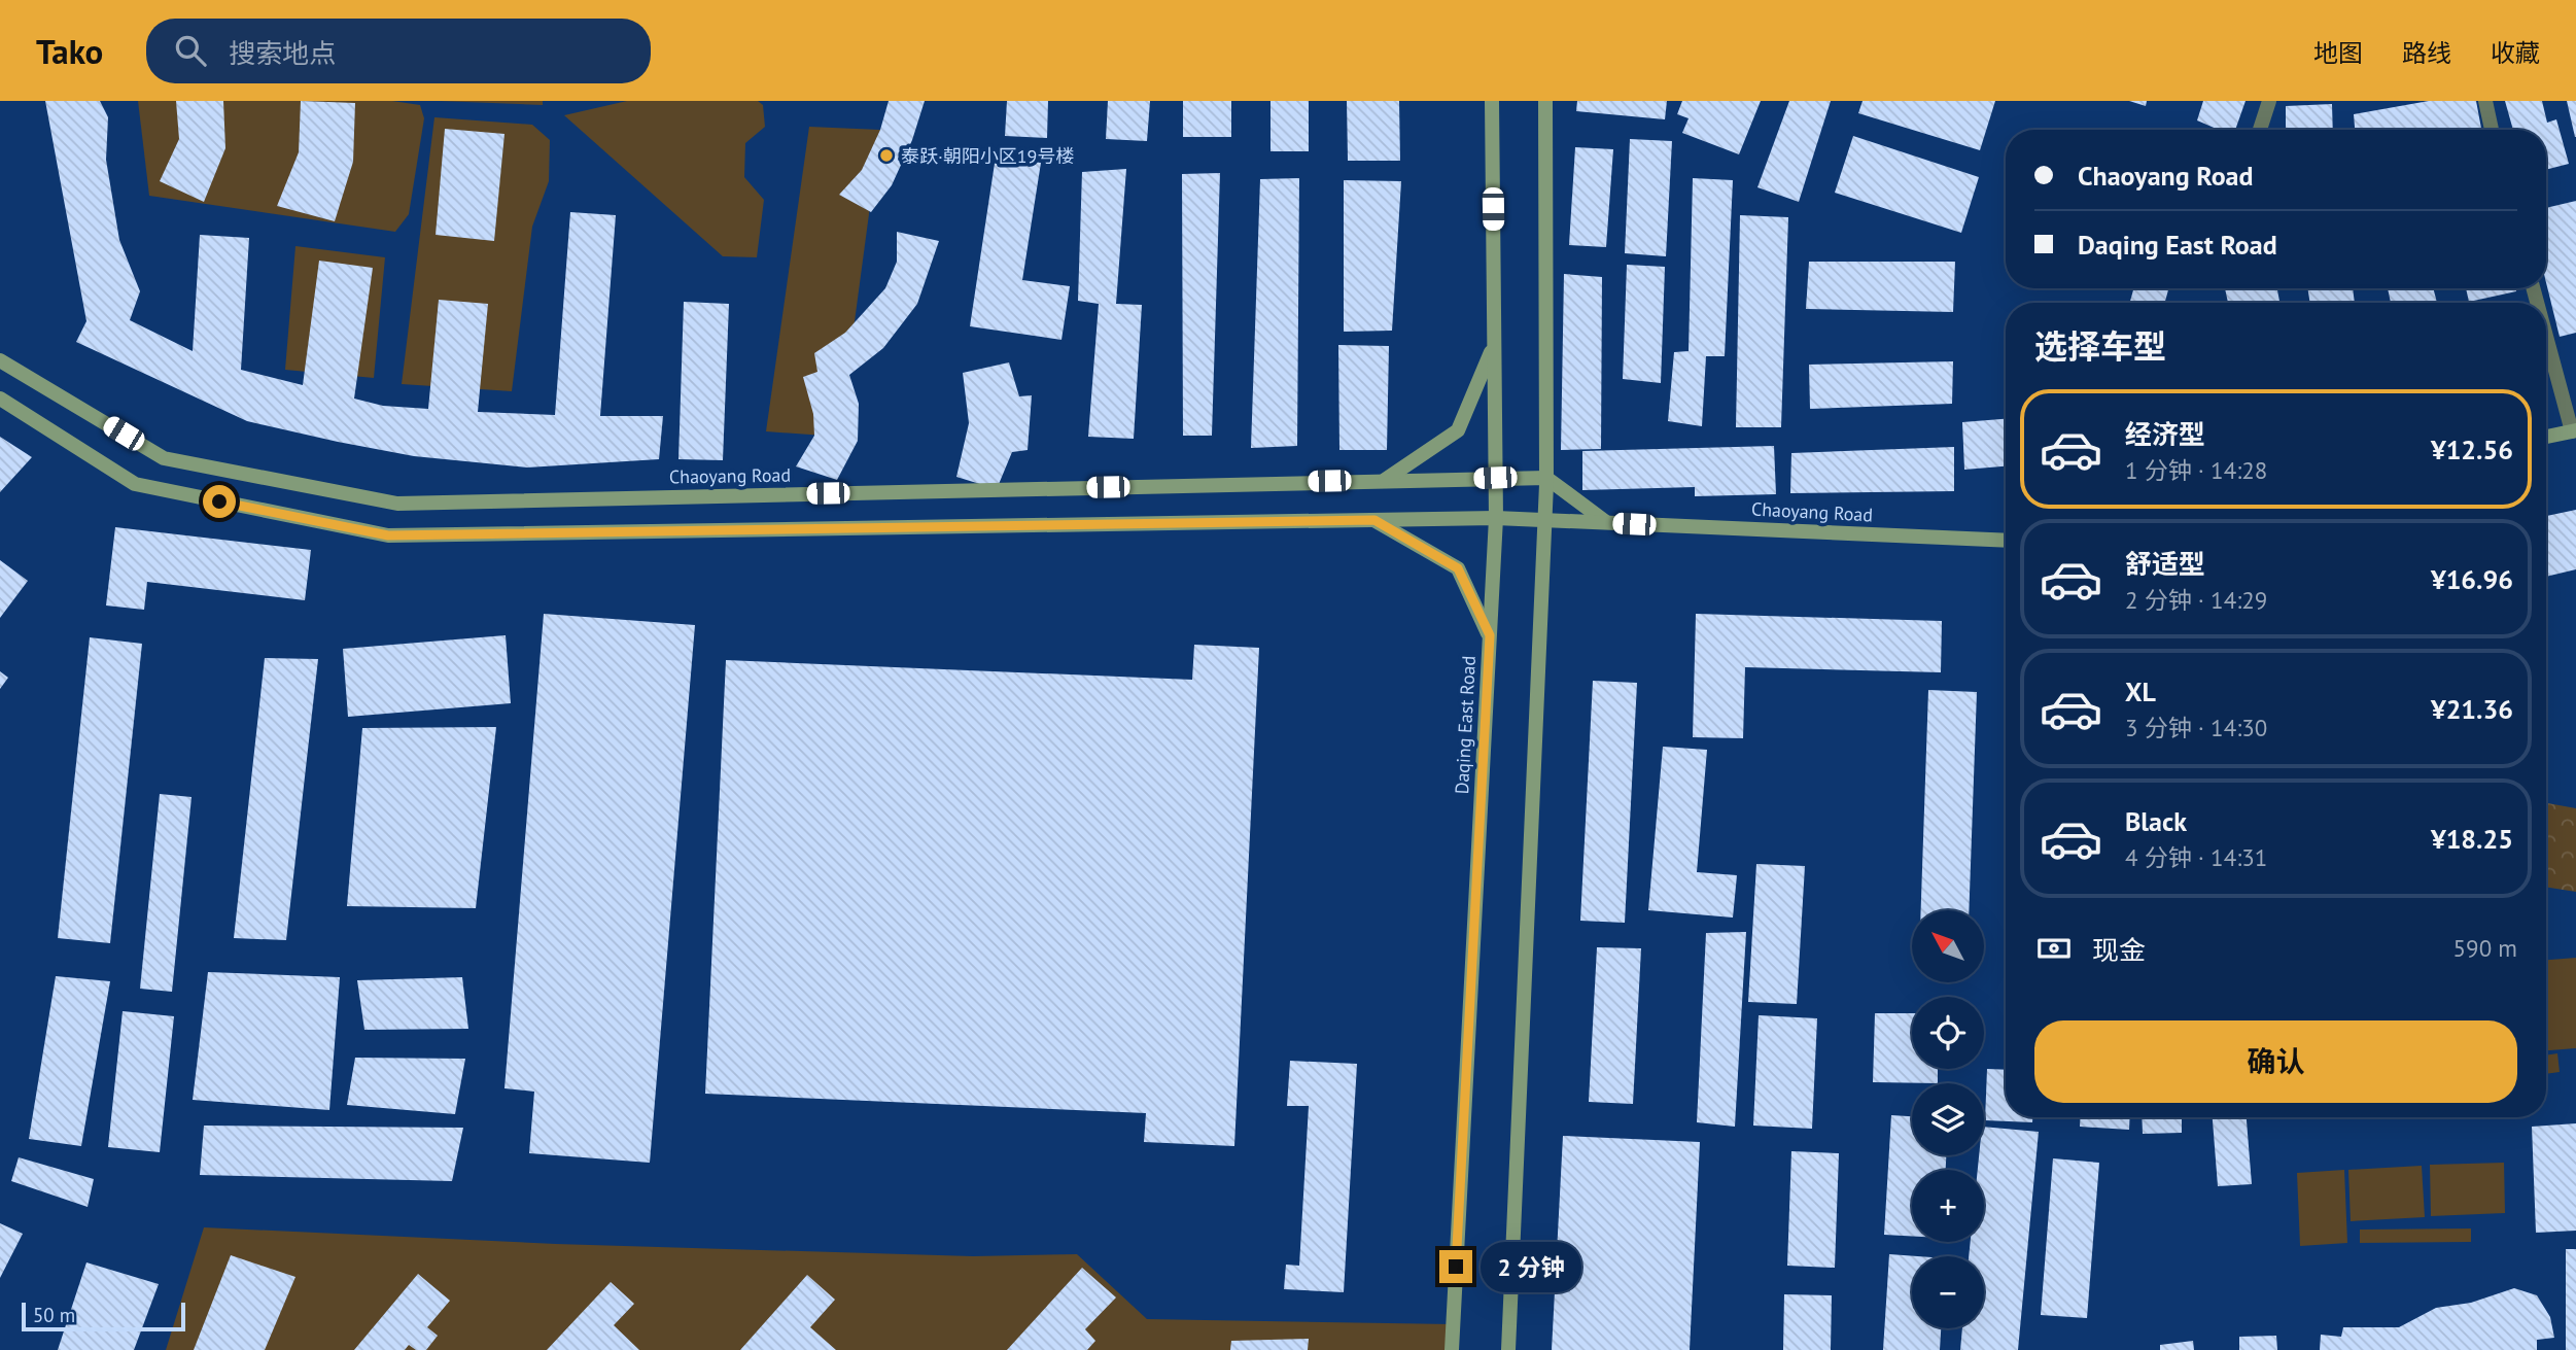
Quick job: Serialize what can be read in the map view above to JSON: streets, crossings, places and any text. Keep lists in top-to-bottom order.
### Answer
{
  "streets": {
    "main road": ["Chaoyang Road", "Daqing East Road"]
  },
  "crossings": [
    ["Chaoyang Road", "Daqing East Road"]
  ],
  "places": ["泰跃·朝阳小区19号楼"],
  "scale_bar": "50 m",
  "north": "top left",
  "page": {
    "header": "Tako",
    "search": "搜索地点",
    "nav": ["地图", "路线", "收藏"],
    "banner": ["Chaoyang Road", "Daqing East Road"],
    "heading": "选择车型",
    "list": [
      {
        "name": "经济型",
        "note": "1 分钟 · 14:28",
        "value": "¥12.56"
      },
      {
        "name": "舒适型",
        "note": "2 分钟 · 14:29",
        "value": "¥16.96"
      },
      {
        "name": "XL",
        "note": "3 分钟 · 14:30",
        "value": "¥21.36"
      },
      {
        "name": "Black",
        "note": "4 分钟 · 14:31",
        "value": "¥18.25"
      }
    ],
    "pay": ["现金", "590 m"],
    "map_buttons": ["+", "−"],
    "buttons": "确认",
    "bubble": "2 分钟",
    "scale": "50 m"
  }
}
